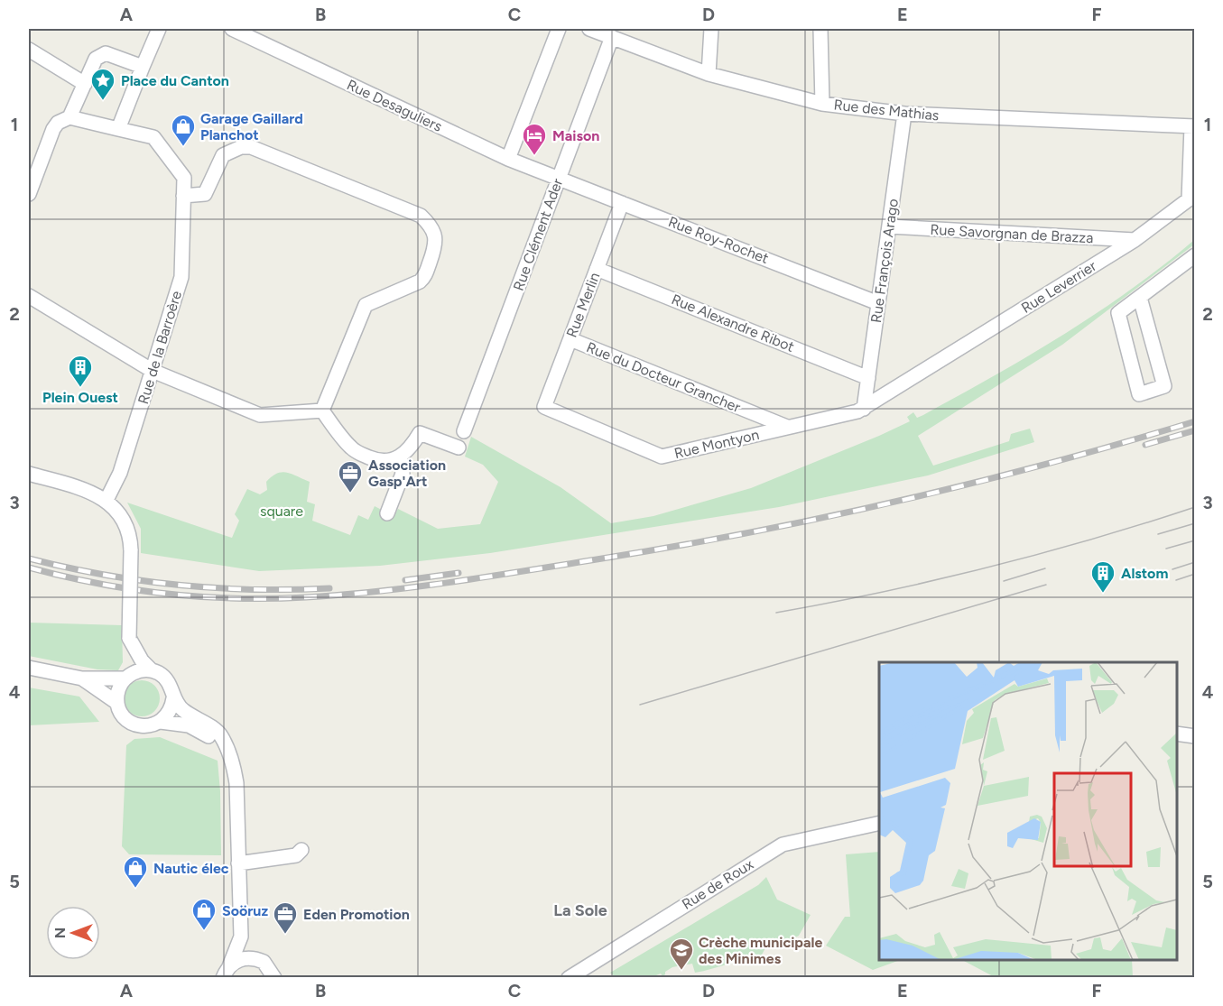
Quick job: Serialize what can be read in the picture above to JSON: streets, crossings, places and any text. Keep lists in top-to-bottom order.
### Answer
{
  "streets": {
    "street": [
      "Rue Desaguliers",
      "Rue des Mathias",
      "Rue Savorgnan de Brazza",
      "Rue Clément Ader",
      "Rue Roy-Rochet",
      "Rue François Arago",
      "Rue Leverrier",
      "Rue Merlin",
      "Rue Alexandre Ribot",
      "Rue de la Barroère",
      "Rue du Docteur Grancher",
      "Rue Montyon",
      "Rue de Roux"
    ]
  },
  "crossings": [
    ["Rue Desaguliers", "Rue Clément Ader"],
    ["Rue Desaguliers", "Rue Roy-Rochet"],
    ["Rue des Mathias", "Rue Clément Ader"],
    ["Rue des Mathias", "Rue François Arago"],
    ["Rue des Mathias", "Rue Leverrier"],
    ["Rue Savorgnan de Brazza", "Rue François Arago"],
    ["Rue Savorgnan de Brazza", "Rue Leverrier"],
    ["Rue Clément Ader", "Rue Roy-Rochet"],
    ["Rue Roy-Rochet", "Rue François Arago"],
    ["Rue Roy-Rochet", "Rue Merlin"],
    ["Rue François Arago", "Rue Leverrier"],
    ["Rue François Arago", "Rue Alexandre Ribot"],
    ["Rue François Arago", "Rue Montyon"],
    ["Rue Leverrier", "Rue Alexandre Ribot"],
    ["Rue Leverrier", "Rue Montyon"],
    ["Rue Merlin", "Rue Alexandre Ribot"],
    ["Rue Merlin", "Rue du Docteur Grancher"],
    ["Rue Merlin", "Rue Montyon"],
    ["Rue du Docteur Grancher", "Rue Montyon"]
  ],
  "districts": ["La Sole"],
  "parks": ["square"],
  "places": {
    "place": ["Place du Canton"],
    "shop": ["Garage Gaillard Planchot", "Nautic élec", "Soöruz"],
    "hotel": ["Maison"],
    "building": ["Plein Ouest", "Alstom"],
    "office": ["Association Gasp'Art", "Eden Promotion"],
    "school or university": ["Crèche municipale des Minimes"]
  },
  "north": "left",
  "grid": {
    "columns": [
      "A",
      "B",
      "C",
      "D",
      "E",
      "F"
    ],
    "rows": [
      "1",
      "2",
      "3",
      "4",
      "5"
    ]
  }
}
